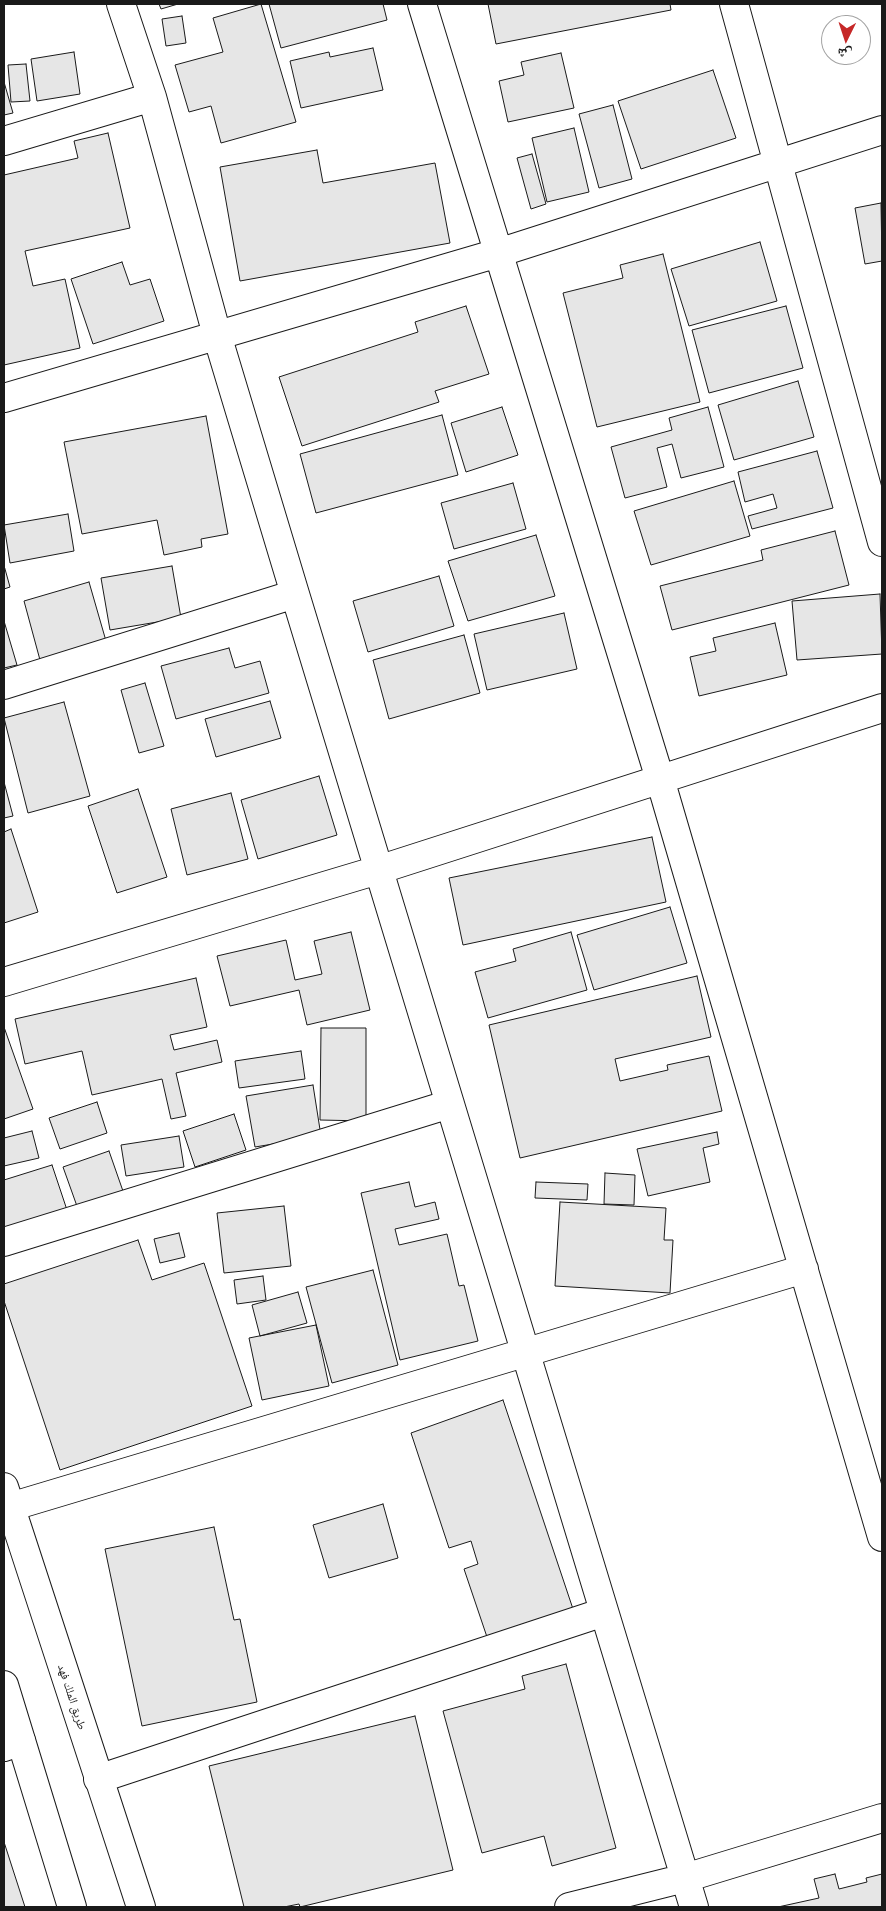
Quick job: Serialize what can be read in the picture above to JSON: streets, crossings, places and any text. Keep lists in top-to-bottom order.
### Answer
{
  "streets": {
    "main road": ["طريق الملك فهد"]
  },
  "north": "bottom"
}
